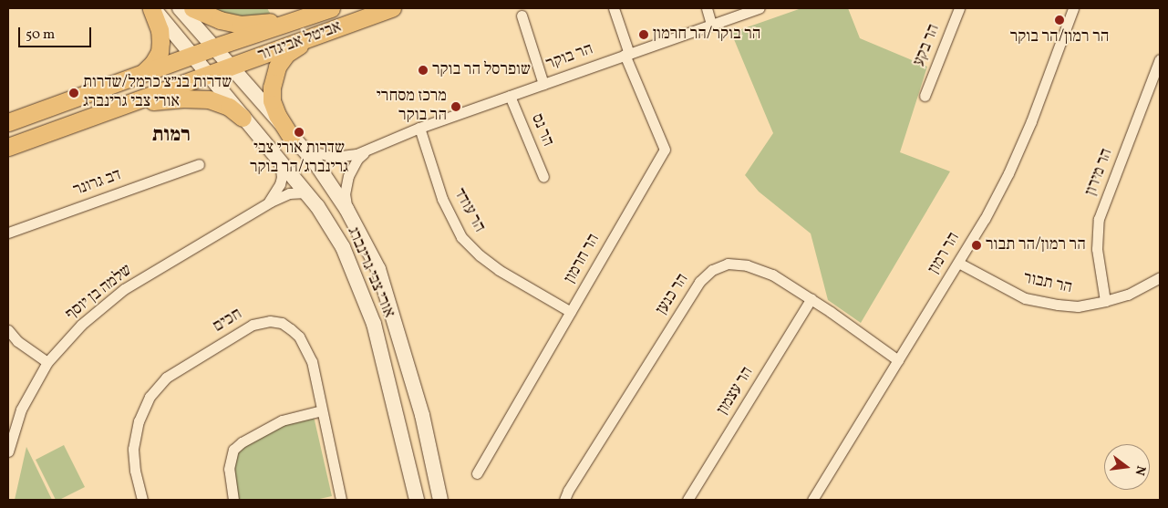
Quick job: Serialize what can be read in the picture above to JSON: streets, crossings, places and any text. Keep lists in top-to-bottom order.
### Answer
{
  "streets": {
    "main road": ["אביטל אביגדור", "אורי צבי גרינברג"],
    "street": [
      "הר בקע",
      "הר בוקר",
      "הר נס",
      "הר מירון",
      "דב גרונר",
      "הר עודד",
      "הר רמון",
      "הר חרמון",
      "הר תבור",
      "שלמה בן יוסף",
      "הר כנען",
      "חכים",
      "הר עצמון"
    ]
  },
  "crossings": [
    ["אביטל אביגדור", "אורי צבי גרינברג"],
    ["הר בוקר", "הר נס"],
    ["הר בוקר", "הר עודד"],
    ["הר בוקר", "הר חרמון"],
    ["הר בוקר", "אורי צבי גרינברג"],
    ["הר מירון", "הר תבור"],
    ["הר עודד", "הר חרמון"],
    ["הר רמון", "הר תבור"],
    ["הר רמון", "הר כנען"],
    ["אורי צבי גרינברג", "שלמה בן יוסף"],
    ["הר כנען", "הר עצמון"]
  ],
  "districts": ["רמות"],
  "places": [
    "הר רמון/הר בוקר",
    "הר בוקר/הר חרמון",
    "שופרסל הר בוקר",
    "שדרות בנ״צ כרמל/שדרות אורי צבי גרינברג",
    "מרכז מסחרי הר בוקר",
    "שדרות אורי צבי גרינברג/הר בוקר",
    "הר רמון/הר תבור"
  ],
  "scale_bar": "50 m",
  "north": "right"
}
